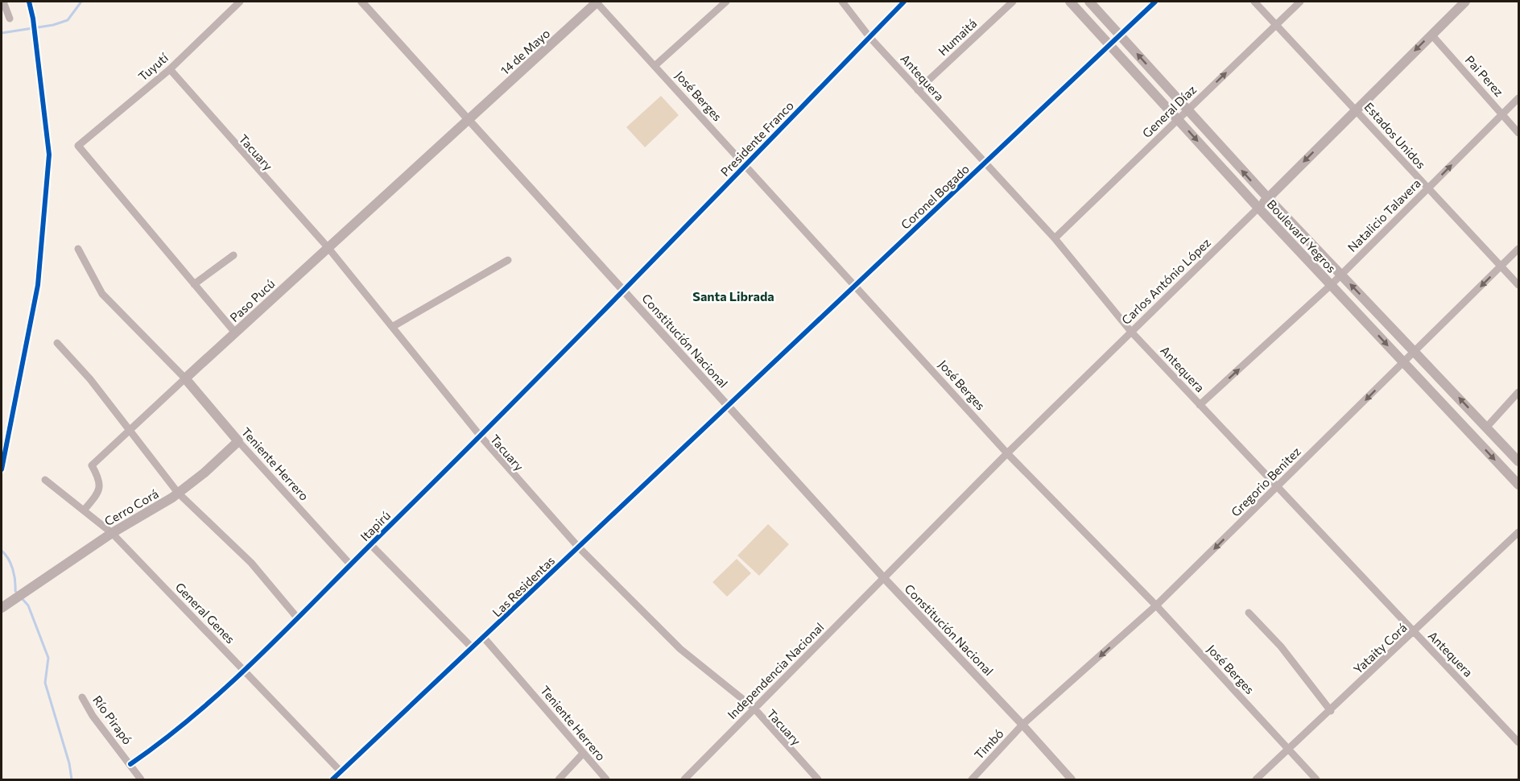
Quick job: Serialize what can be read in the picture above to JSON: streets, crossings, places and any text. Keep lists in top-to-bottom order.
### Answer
{
  "streets": {
    "main road": [
      "14 de Mayo",
      "Boulevard Yegros",
      "Carlos António López",
      "Paso Pucú",
      "Teniente Herrero",
      "Cerro Corá"
    ],
    "street": [
      "Humaitá",
      "Tuyutí",
      "Pai Perez",
      "Antequera",
      "José Berges",
      "General Díaz",
      "Estados Unidos",
      "Presidente Franco",
      "Tacuary",
      "Coronel Bogado",
      "Natalicio Talavera",
      "Constitución Nacional",
      "Gregorio Benitez",
      "Itapirú",
      "Las Residentas",
      "General Genes",
      "Yataity Corá",
      "Independencia Nacional",
      "Río Pirapó",
      "Timbó"
    ]
  },
  "crossings": [
    ["Humaitá", "Antequera"],
    ["14 de Mayo", "José Berges"],
    ["14 de Mayo", "Paso Pucú"],
    ["14 de Mayo", "Constitución Nacional"],
    ["Tuyutí", "Tacuary"],
    ["Pai Perez", "Natalicio Talavera"],
    ["Pai Perez", "Carlos António López"],
    ["Antequera", "General Díaz"],
    ["Antequera", "Presidente Franco"],
    ["Antequera", "Coronel Bogado"],
    ["Antequera", "Natalicio Talavera"],
    ["Antequera", "Carlos António López"],
    ["Antequera", "Gregorio Benitez"],
    ["Antequera", "Yataity Corá"],
    ["José Berges", "Presidente Franco"],
    ["José Berges", "Coronel Bogado"],
    ["José Berges", "Carlos António López"],
    ["José Berges", "Gregorio Benitez"],
    ["José Berges", "Yataity Corá"],
    ["General Díaz", "Estados Unidos"],
    ["General Díaz", "Boulevard Yegros"],
    ["Estados Unidos", "Natalicio Talavera"],
    ["Estados Unidos", "Carlos António López"],
    ["Estados Unidos", "Gregorio Benitez"],
    ["Presidente Franco", "Constitución Nacional"],
    ["Presidente Franco", "Itapirú"],
    ["Tacuary", "Paso Pucú"],
    ["Tacuary", "Itapirú"],
    ["Tacuary", "Las Residentas"],
    ["Tacuary", "Independencia Nacional"],
    ["Coronel Bogado", "Boulevard Yegros"],
    ["Coronel Bogado", "Constitución Nacional"],
    ["Coronel Bogado", "Las Residentas"],
    ["Natalicio Talavera", "Boulevard Yegros"],
    ["Boulevard Yegros", "Carlos António López"],
    ["Boulevard Yegros", "Gregorio Benitez"],
    ["Carlos António López", "Constitución Nacional"],
    ["Carlos António López", "Independencia Nacional"],
    ["Paso Pucú", "Constitución Nacional"],
    ["Paso Pucú", "Teniente Herrero"],
    ["Paso Pucú", "General Genes"],
    ["Constitución Nacional", "Gregorio Benitez"],
    ["Constitución Nacional", "Itapirú"],
    ["Constitución Nacional", "Las Residentas"],
    ["Constitución Nacional", "Independencia Nacional"],
    ["Constitución Nacional", "Timbó"],
    ["Teniente Herrero", "Cerro Corá"],
    ["Teniente Herrero", "Itapirú"],
    ["Teniente Herrero", "Las Residentas"],
    ["Gregorio Benitez", "Timbó"],
    ["Cerro Corá", "General Genes"],
    ["Itapirú", "General Genes"],
    ["Itapirú", "Río Pirapó"],
    ["Las Residentas", "General Genes"]
  ],
  "one_way": ["General Díaz", "Natalicio Talavera", "Gregorio Benitez"],
  "districts": ["Santa Librada"]
}
